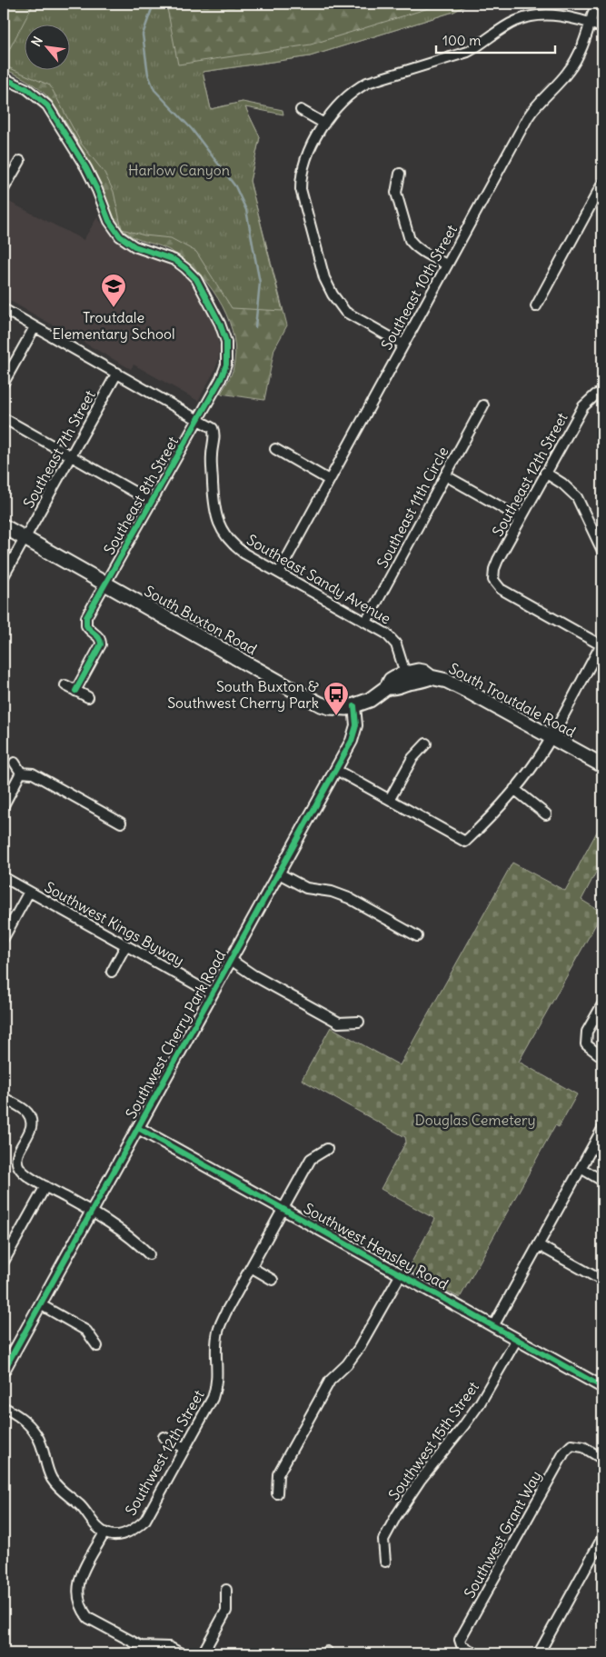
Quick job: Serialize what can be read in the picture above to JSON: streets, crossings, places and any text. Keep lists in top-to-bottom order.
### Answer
{
  "streets": {
    "main road": ["South Buxton Road", "South Troutdale Road"],
    "street": [
      "Southeast 10th Street",
      "Southeast 7th Street",
      "Southeast 12th Street",
      "Southeast 8th Street",
      "Southeast 11th Circle",
      "Southeast Sandy Avenue",
      "Southwest Kings Byway",
      "Southwest Cherry Park Road",
      "Southwest Hensley Road",
      "Southwest 15th Street",
      "Southwest 12th Street",
      "Southwest Grant Way"
    ]
  },
  "crossings": [
    ["Southeast 10th Street", "Southeast Sandy Avenue"],
    ["Southeast 7th Street", "South Buxton Road"],
    ["Southeast 8th Street", "Southeast Sandy Avenue"],
    ["Southeast 8th Street", "South Buxton Road"],
    ["Southeast 11th Circle", "Southeast Sandy Avenue"],
    ["Southeast Sandy Avenue", "South Buxton Road"],
    ["Southeast Sandy Avenue", "South Troutdale Road"],
    ["South Buxton Road", "South Troutdale Road"],
    ["South Buxton Road", "Southwest Cherry Park Road"],
    ["Southwest Kings Byway", "Southwest Cherry Park Road"],
    ["Southwest Cherry Park Road", "Southwest Hensley Road"],
    ["Southwest Hensley Road", "Southwest 15th Street"],
    ["Southwest Hensley Road", "Southwest 12th Street"]
  ],
  "parks": ["Harlow Canyon", "Douglas Cemetery"],
  "places": {
    "school or university": ["Troutdale Elementary School"],
    "bus stop": ["South Buxton & Southwest Cherry Park"]
  },
  "scale_bar": "100 m",
  "north": "top left"
}
